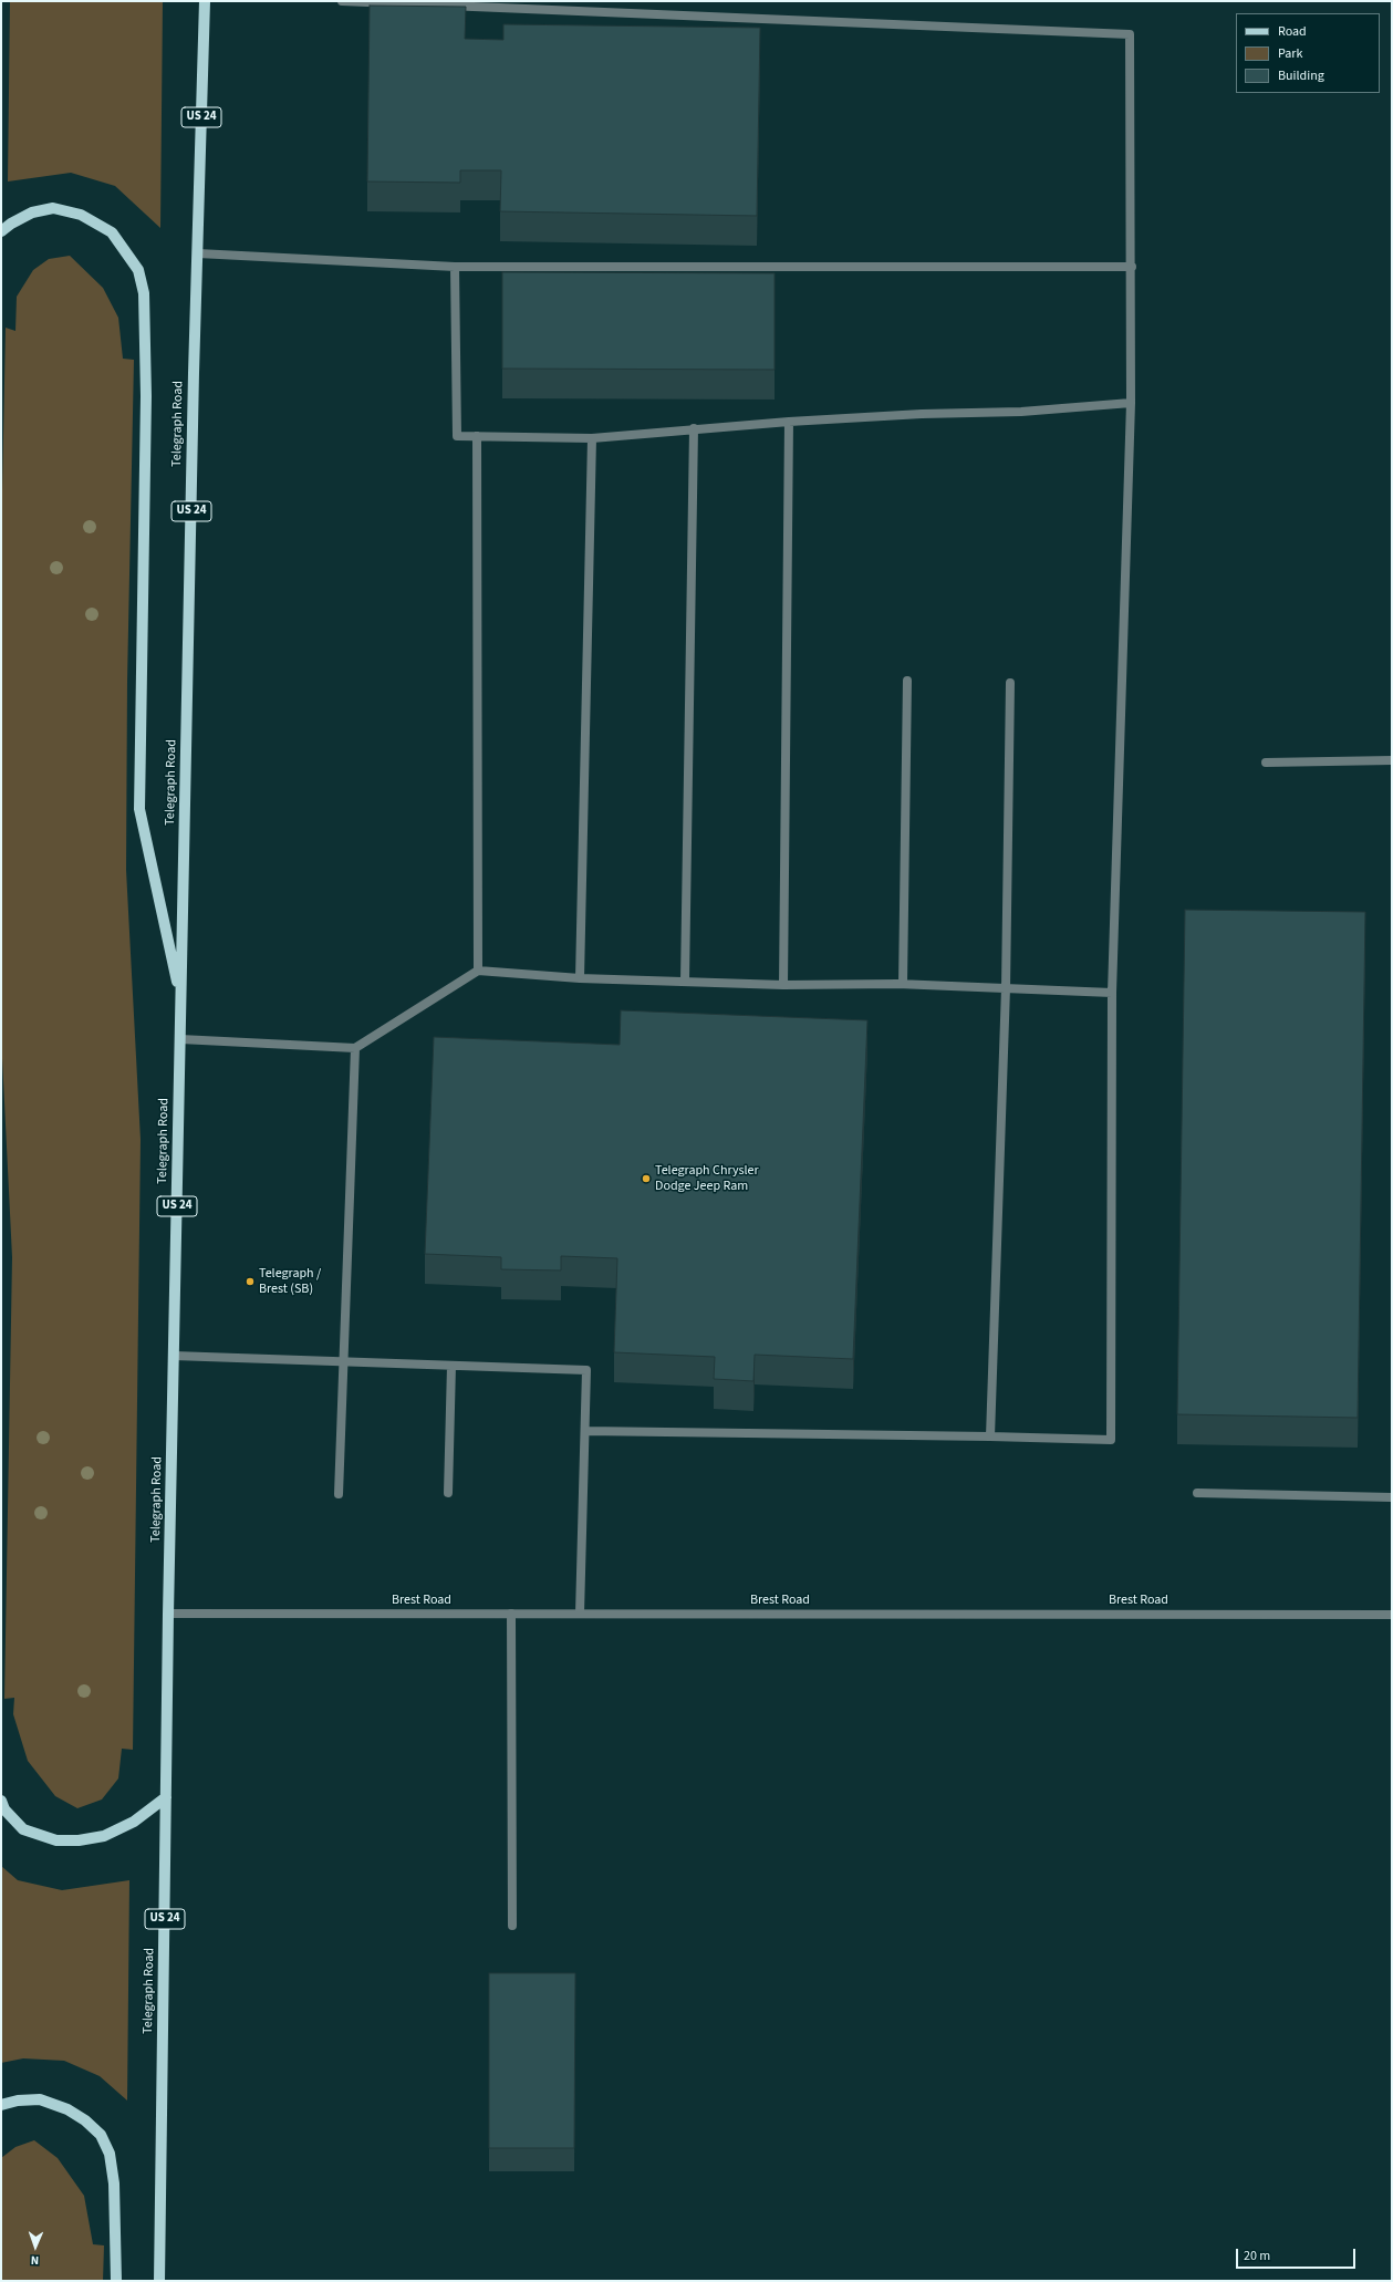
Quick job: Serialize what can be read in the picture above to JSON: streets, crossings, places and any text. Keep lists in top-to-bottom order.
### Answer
{
  "streets": {
    "main road": ["US 24", "Telegraph Road"],
    "street": ["Brest Road"]
  },
  "crossings": [
    ["Telegraph Road", "Brest Road"]
  ],
  "places": ["Telegraph Chrysler Dodge Jeep Ram", "Telegraph / Brest (SB)"],
  "legend": ["Road", "Park", "Building"],
  "scale_bar": "20 m",
  "north": "bottom"
}
